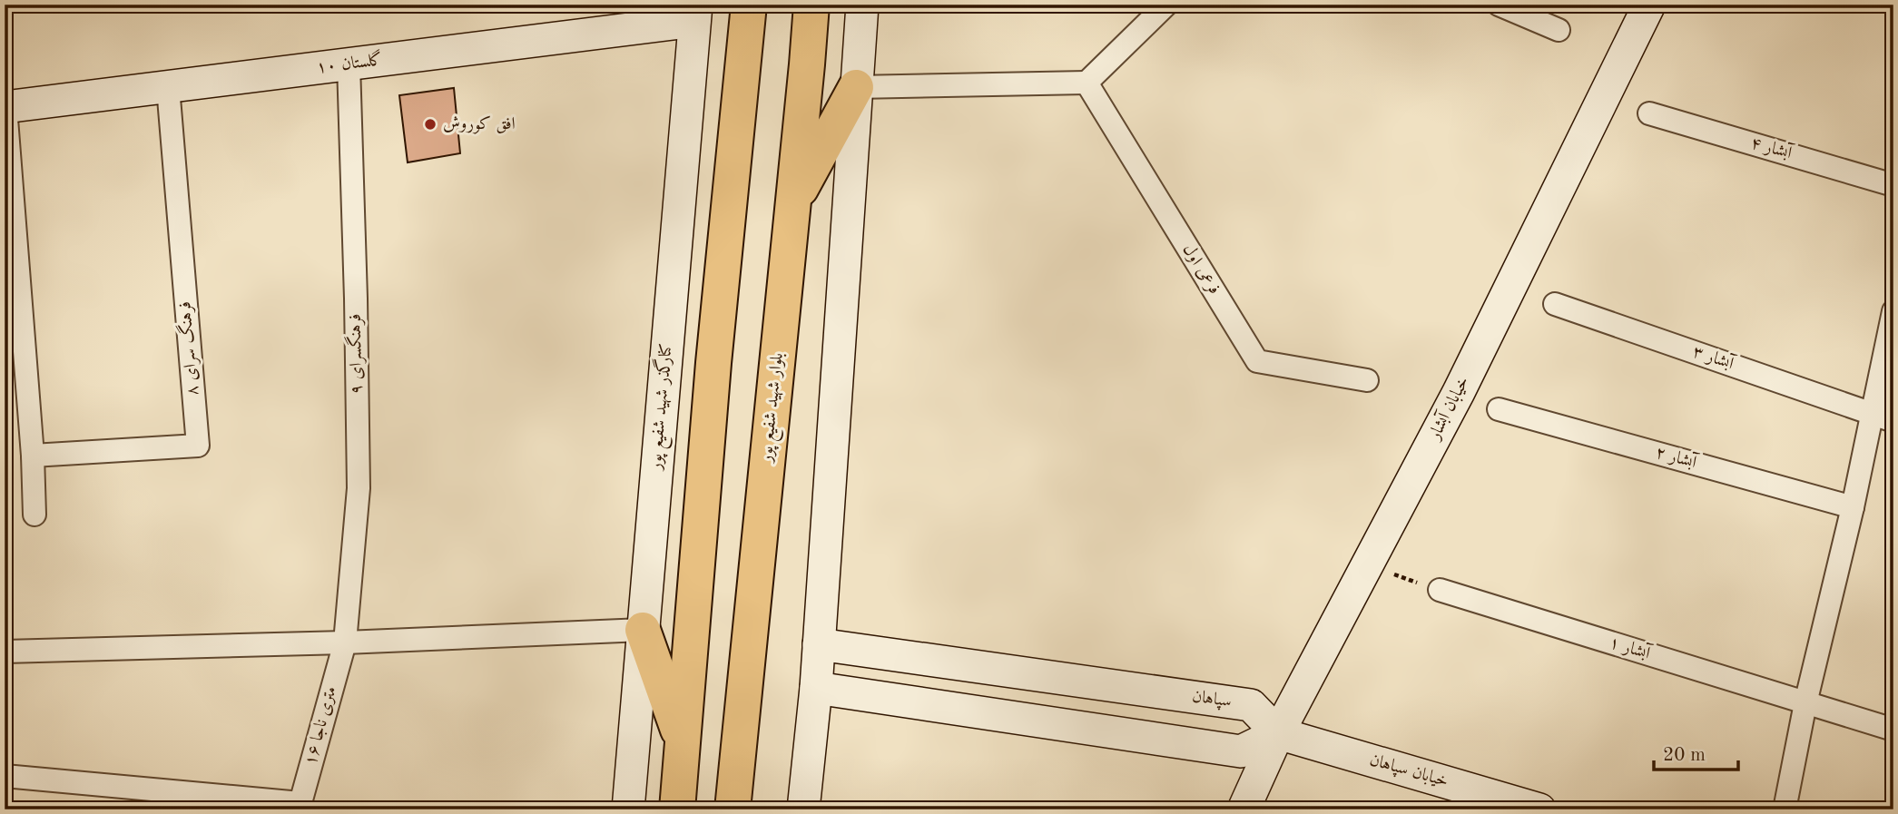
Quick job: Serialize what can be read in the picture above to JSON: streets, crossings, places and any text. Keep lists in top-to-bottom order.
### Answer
{
  "streets": {
    "main road": ["بلوار شهید شفیع پور"],
    "street": [
      "گلستان ۱۰",
      "آبشار ۴",
      "فرعی اول",
      "فرهنگ سرای ۸",
      "فرهنگسرای ۹",
      "آبشار ۳",
      "کنارگذر شهید شفیع پور",
      "خیابان آبشار",
      "آبشار ۲",
      "آبشار ۱",
      "سپاهان",
      "۱۶ متری ناجا",
      "خیابان سپاهان"
    ]
  },
  "crossings": [
    ["گلستان ۱۰", "فرهنگ سرای ۸"],
    ["گلستان ۱۰", "فرهنگسرای ۹"],
    ["گلستان ۱۰", "کنارگذر شهید شفیع پور"],
    ["فرهنگسرای ۹", "۱۶ متری ناجا"],
    ["خیابان آبشار", "سپاهان"],
    ["خیابان آبشار", "خیابان سپاهان"],
    ["سپاهان", "خیابان سپاهان"]
  ],
  "places": ["افق کوروش"],
  "scale_bar": "20 m"
}
